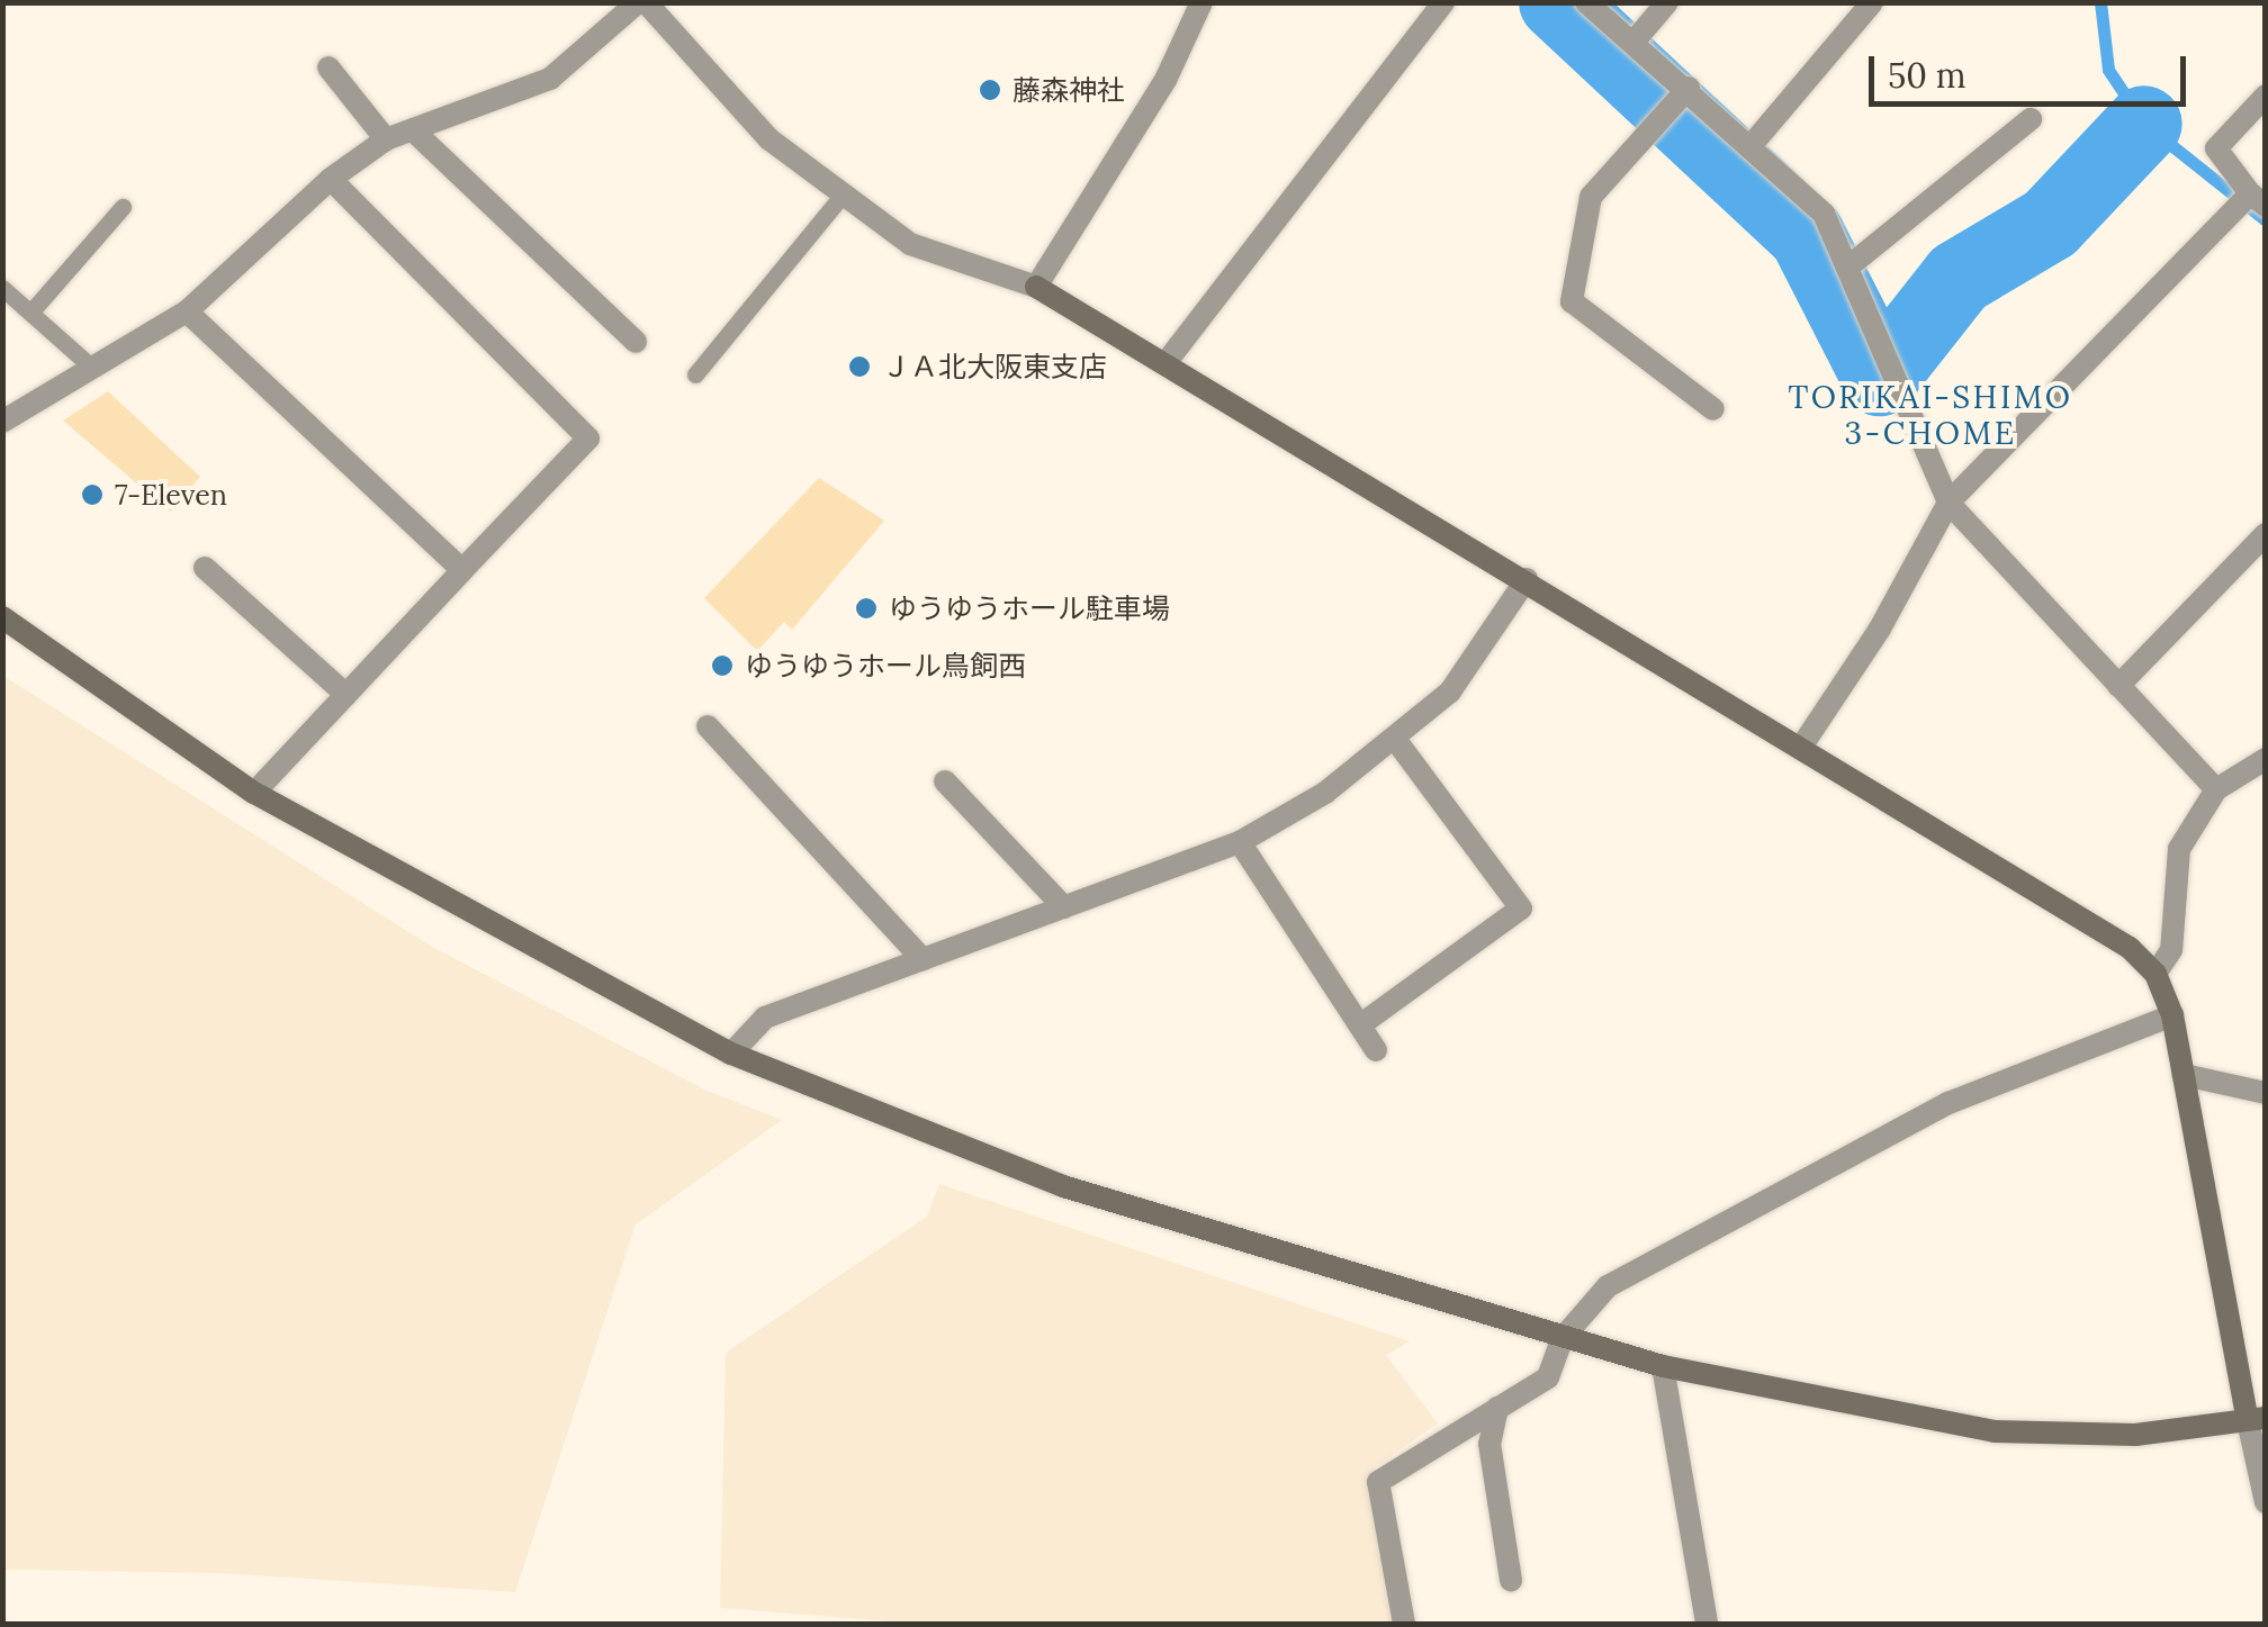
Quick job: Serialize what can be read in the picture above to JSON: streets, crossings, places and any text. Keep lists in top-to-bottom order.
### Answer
{
  "districts": ["TORIKAI-SHIMO 3-CHOME"],
  "places": [
    "藤森神社",
    "ＪＡ北大阪東支店",
    "7-Eleven",
    "ゆうゆうホール駐車場",
    "ゆうゆうホール鳥飼西"
  ],
  "scale_bar": "50 m"
}
